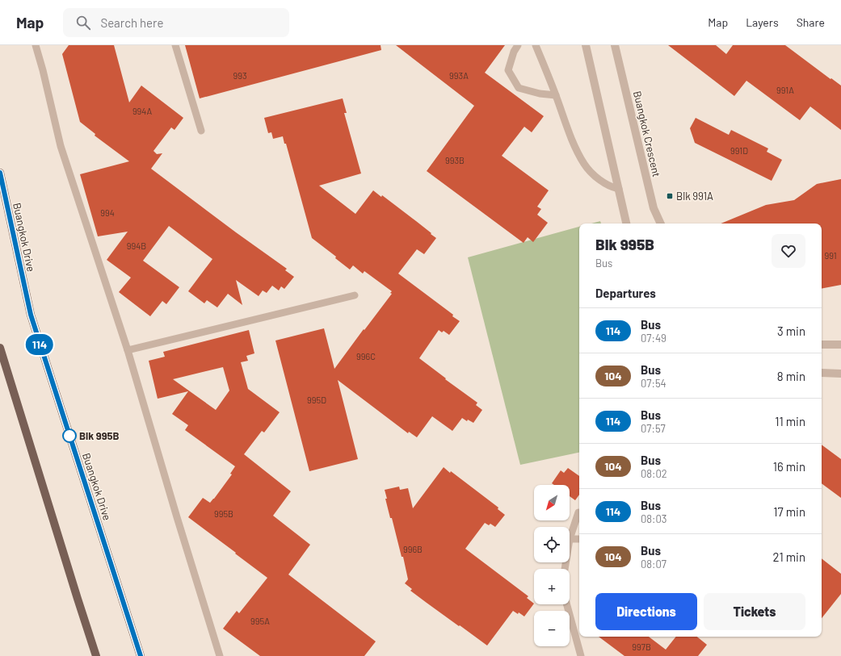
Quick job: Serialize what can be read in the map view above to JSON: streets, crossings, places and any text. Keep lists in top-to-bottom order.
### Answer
{
  "streets": {
    "main road": ["Buangkok Drive"],
    "street": ["Buangkok Crescent"]
  },
  "places": {
    "transit": ["Blk 991A"],
    "other": ["Blk 995B"]
  },
  "lines": ["bus line 114"],
  "house_numbers": [
    "993",
    "993A",
    "991A",
    "994A",
    "991D",
    "993B",
    "994",
    "994B",
    "991",
    "996C",
    "995D",
    "995B",
    "996B",
    "995A",
    "997B"
  ],
  "north": "bottom left",
  "page": {
    "header": "Map",
    "search": "Search here",
    "nav": ["Map", "Layers", "Share"],
    "on_map": "114",
    "heading": [
      ["Blk 995B", "Bus"],
      "Departures"
    ],
    "list": [
      {
        "mark": "114",
        "name": "Bus",
        "note": "07:49",
        "value": "3 min"
      },
      {
        "mark": "104",
        "name": "Bus",
        "note": "07:54",
        "value": "8 min"
      },
      {
        "mark": "114",
        "name": "Bus",
        "note": "07:57",
        "value": "11 min"
      },
      {
        "mark": "104",
        "name": "Bus",
        "note": "08:02",
        "value": "16 min"
      },
      {
        "mark": "114",
        "name": "Bus",
        "note": "08:03",
        "value": "17 min"
      },
      {
        "mark": "104",
        "name": "Bus",
        "note": "08:07",
        "value": "21 min"
      }
    ],
    "map_buttons": ["+", "−"],
    "buttons": ["Directions", "Tickets"]
  }
}
